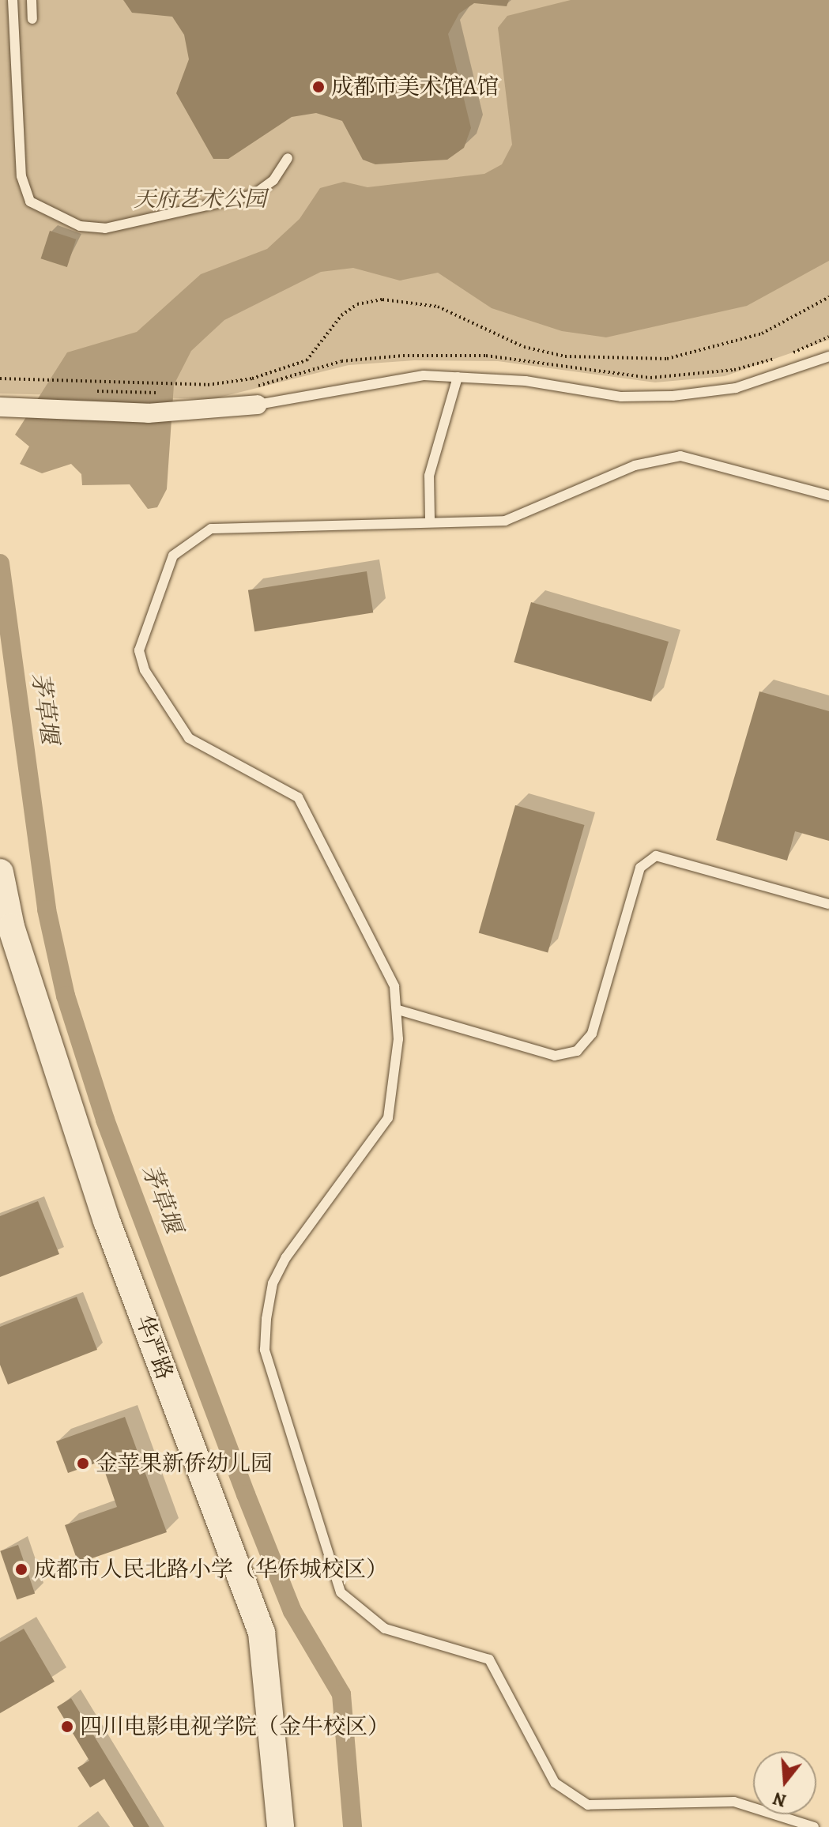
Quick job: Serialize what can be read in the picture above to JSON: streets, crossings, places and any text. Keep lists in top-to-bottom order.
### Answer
{
  "streets": {
    "street": ["华严路"]
  },
  "water": ["茅草堰"],
  "parks": ["天府艺术公园"],
  "places": [
    "成都市美术馆A馆",
    "金苹果新侨幼儿园",
    "成都市人民北路小学（华侨城校区）",
    "四川电影电视学院（金牛校区）"
  ],
  "north": "bottom"
}
